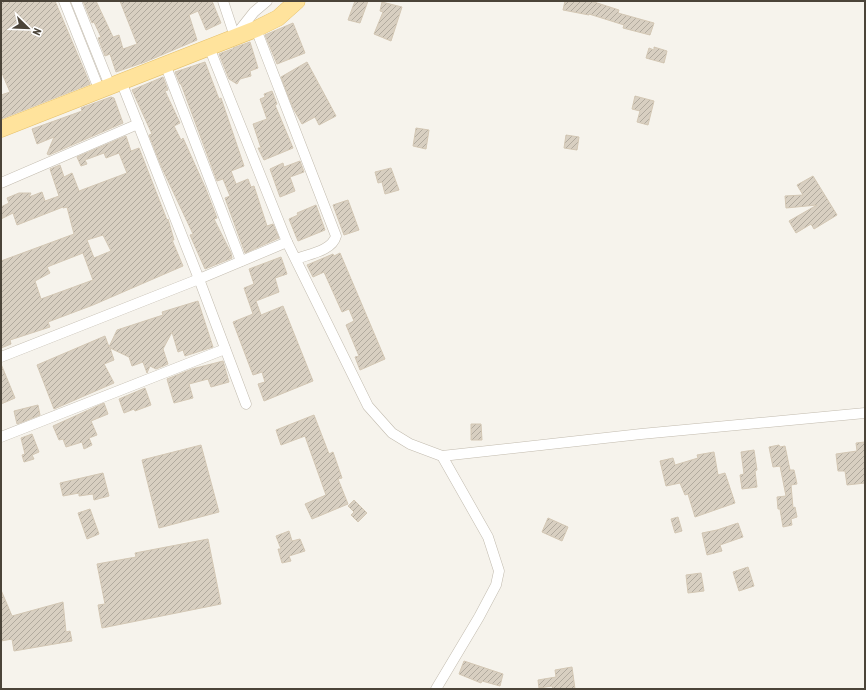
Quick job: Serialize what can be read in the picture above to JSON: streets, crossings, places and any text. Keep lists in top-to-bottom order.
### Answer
{
  "north": "bottom right"
}
